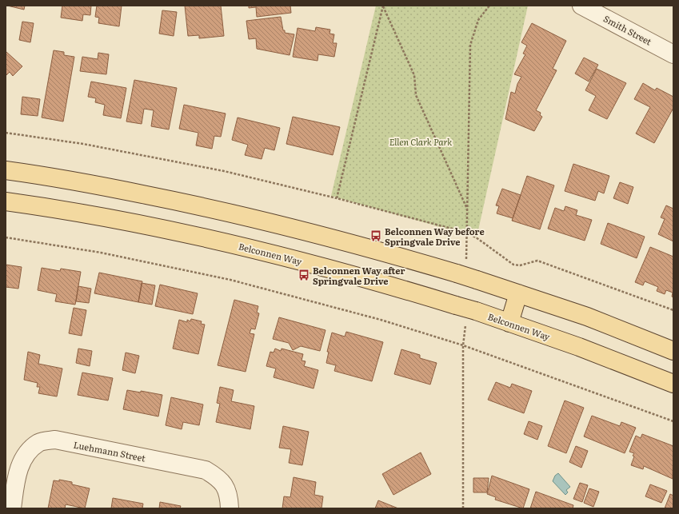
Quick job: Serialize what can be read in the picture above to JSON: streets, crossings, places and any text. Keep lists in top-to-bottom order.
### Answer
{
  "streets": {
    "main road": ["Belconnen Way"],
    "street": ["Smith Street", "Luehmann Street"]
  },
  "parks": ["Ellen Clark Park"],
  "places": {
    "bus stop": ["Belconnen Way before Springvale Drive", "Belconnen Way after Springvale Drive"]
  }
}
